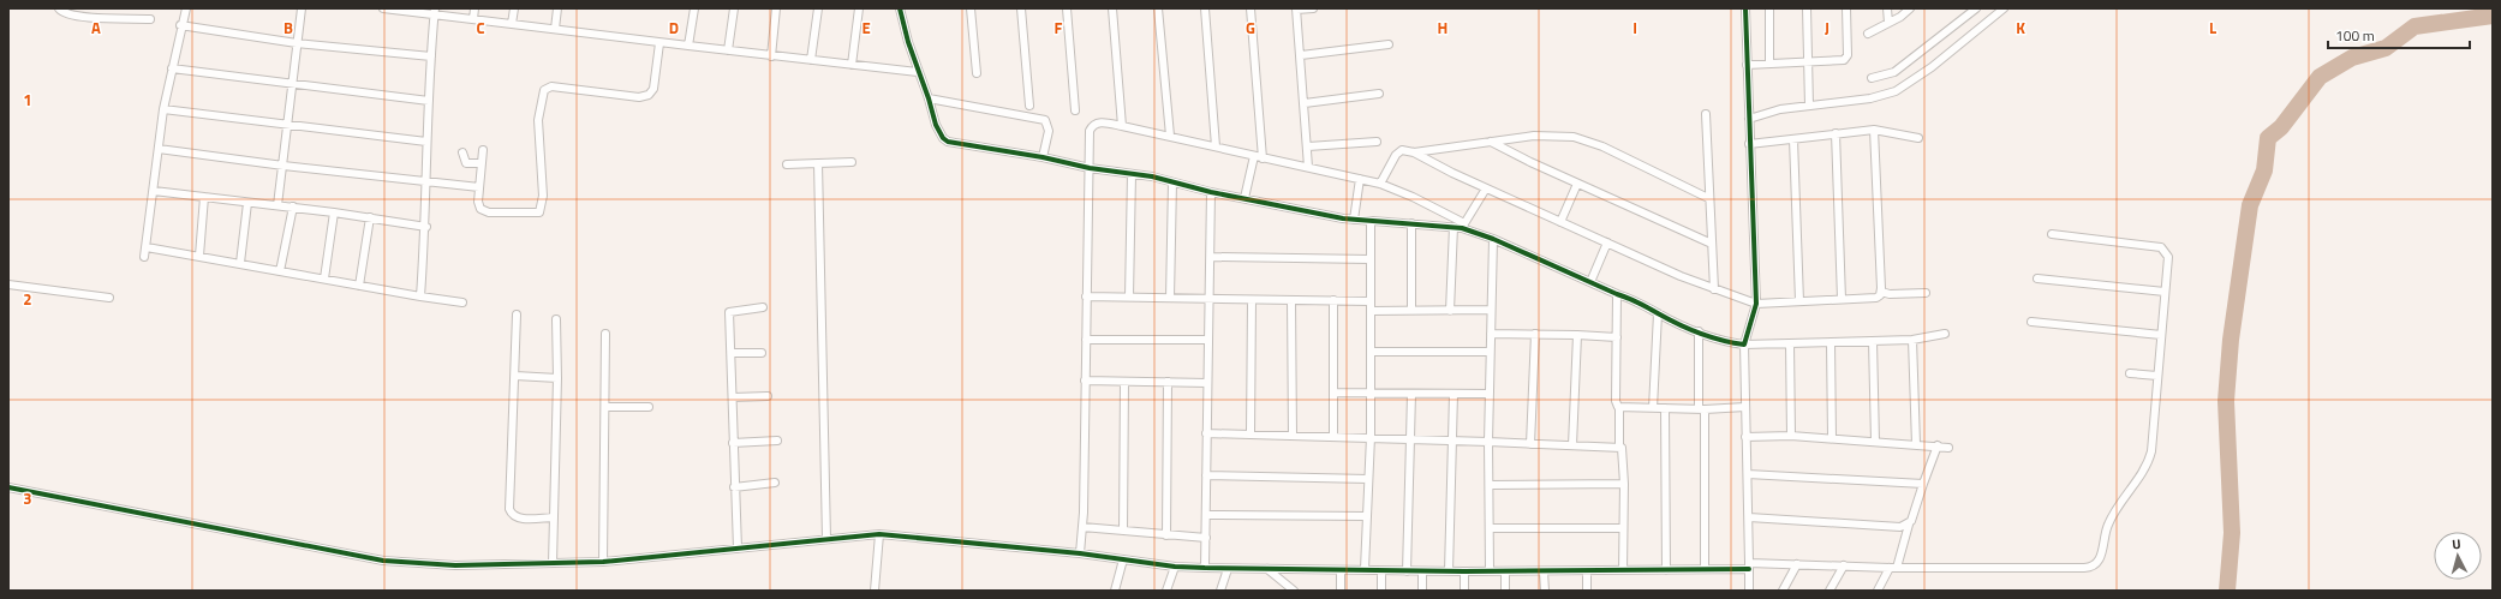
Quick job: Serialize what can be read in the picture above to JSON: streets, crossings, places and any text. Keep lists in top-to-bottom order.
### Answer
{
  "scale_bar": "100 m",
  "north": "top",
  "grid": {
    "columns": [
      "A",
      "B",
      "C",
      "D",
      "E",
      "F",
      "G",
      "H",
      "I",
      "J",
      "K",
      "L"
    ],
    "rows": ["1", "2", "3"]
  }
}
